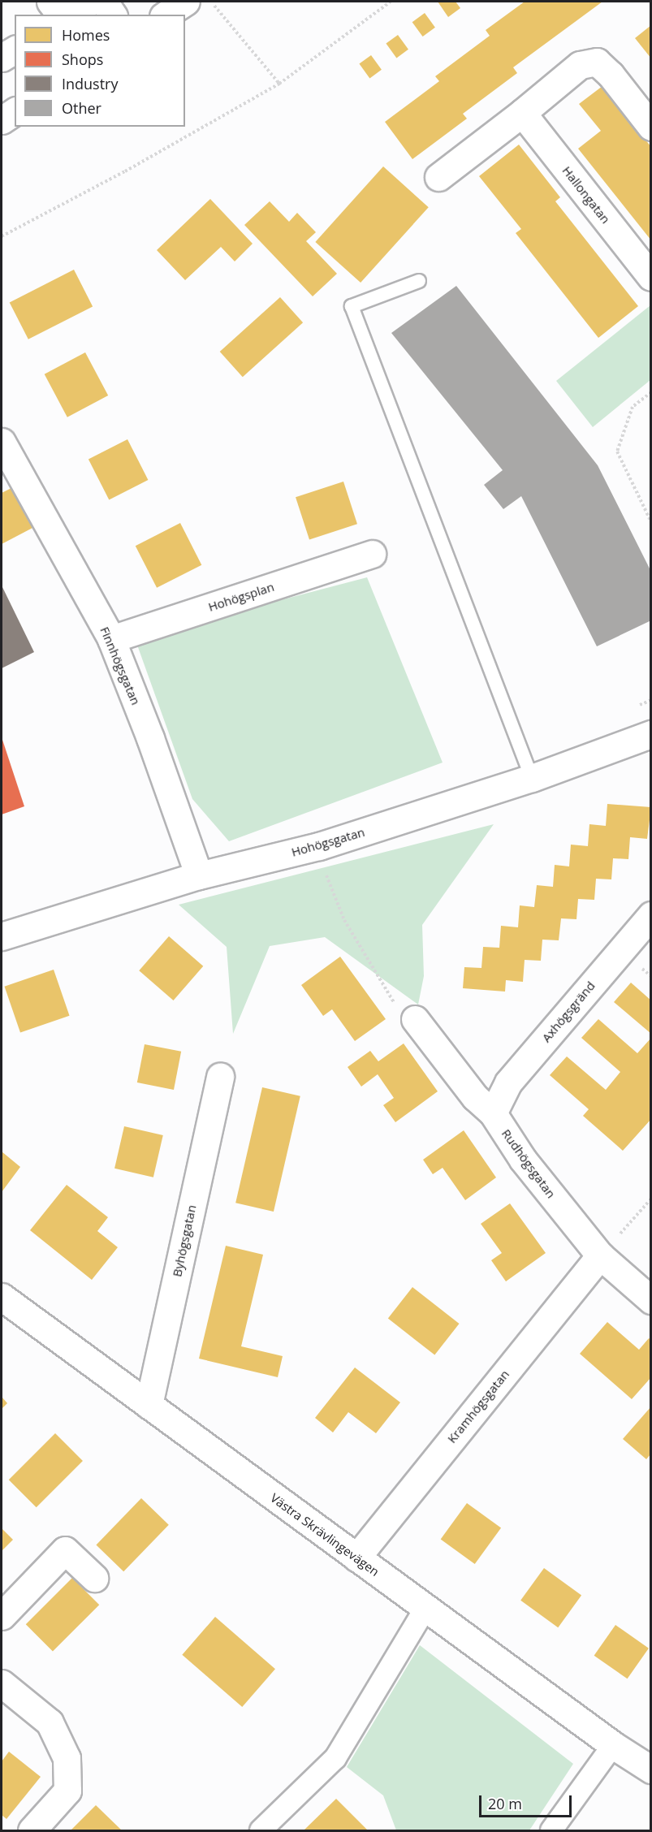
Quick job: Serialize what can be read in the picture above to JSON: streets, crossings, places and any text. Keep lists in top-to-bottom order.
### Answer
{
  "streets": {
    "street": [
      "Hallongatan",
      "Hohögsplan",
      "Finnhögsgatan",
      "Hohögsgatan",
      "Axhögsgränd",
      "Rudhögsgatan",
      "Byhögsgatan",
      "Kramhögsgatan",
      "Västra Skrävlingevägen"
    ]
  },
  "crossings": [
    ["Hohögsplan", "Finnhögsgatan"],
    ["Finnhögsgatan", "Hohögsgatan"],
    ["Axhögsgränd", "Rudhögsgatan"],
    ["Rudhögsgatan", "Kramhögsgatan"],
    ["Byhögsgatan", "Västra Skrävlingevägen"],
    ["Kramhögsgatan", "Västra Skrävlingevägen"]
  ],
  "legend": [
    "Homes",
    "Shops",
    "Industry",
    "Other"
  ],
  "scale_bar": "20 m"
}
